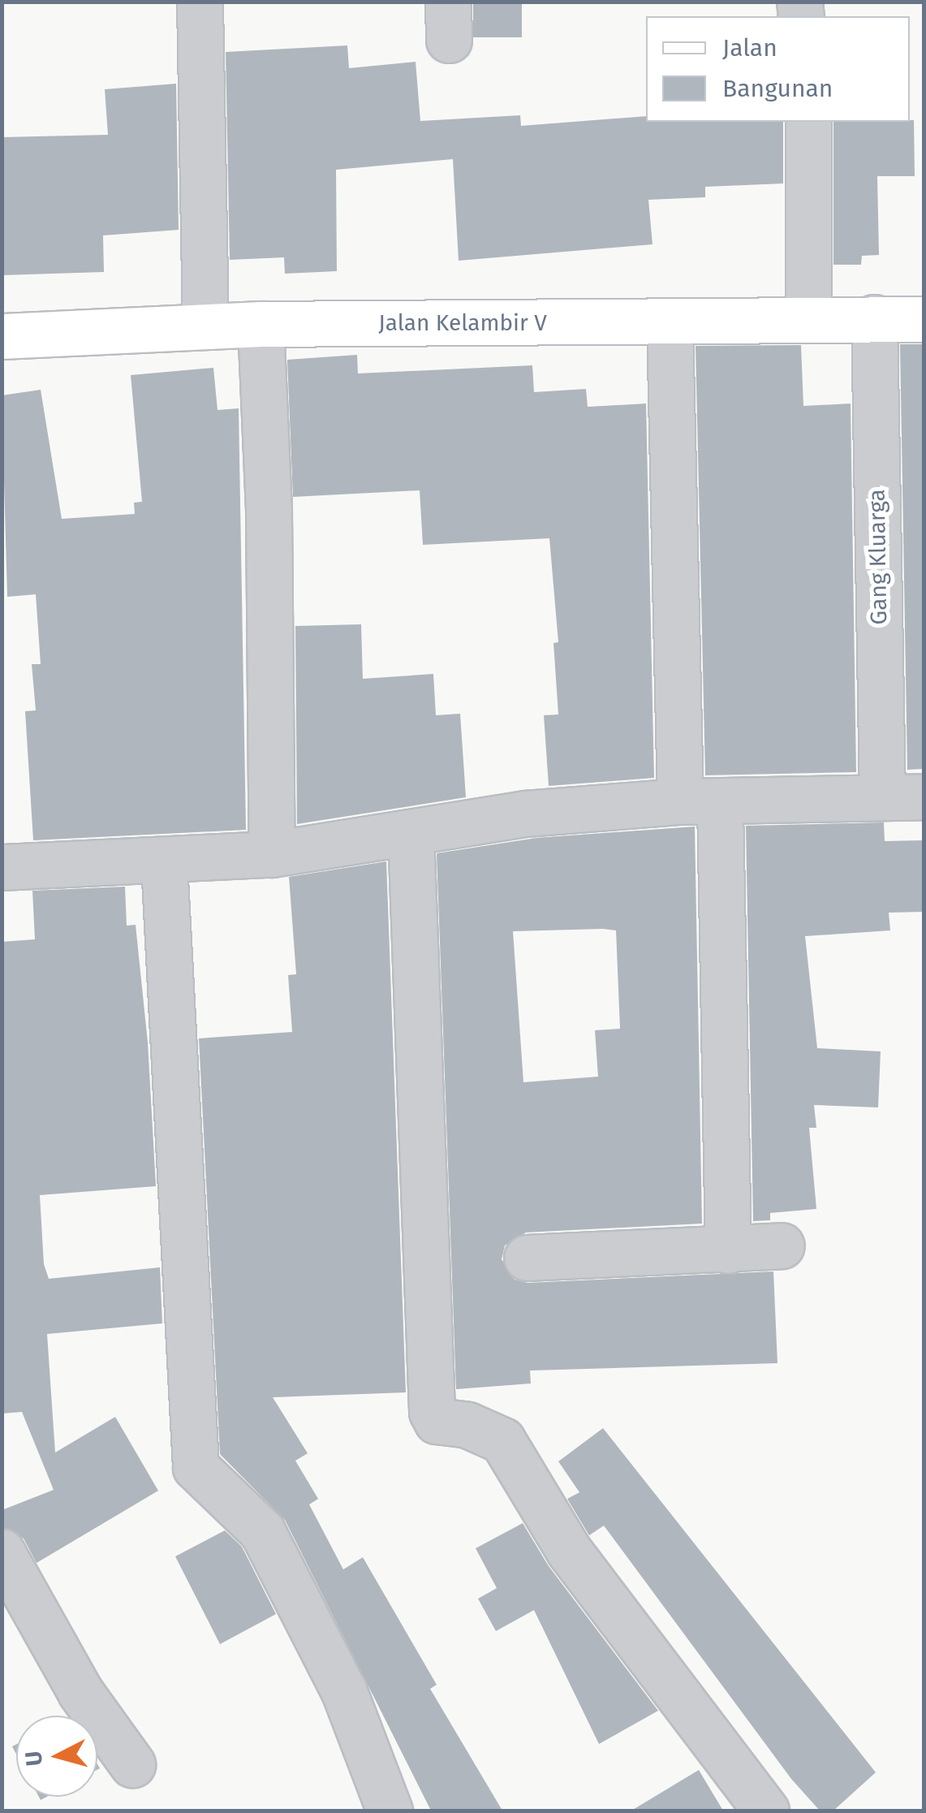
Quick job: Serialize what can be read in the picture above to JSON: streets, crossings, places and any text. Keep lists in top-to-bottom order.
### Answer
{
  "streets": {
    "main road": ["Jalan Kelambir V"],
    "street": ["Gang Kluarga"]
  },
  "crossings": [
    ["Jalan Kelambir V", "Gang Kluarga"]
  ],
  "legend": ["Jalan", "Bangunan"],
  "north": "left"
}
